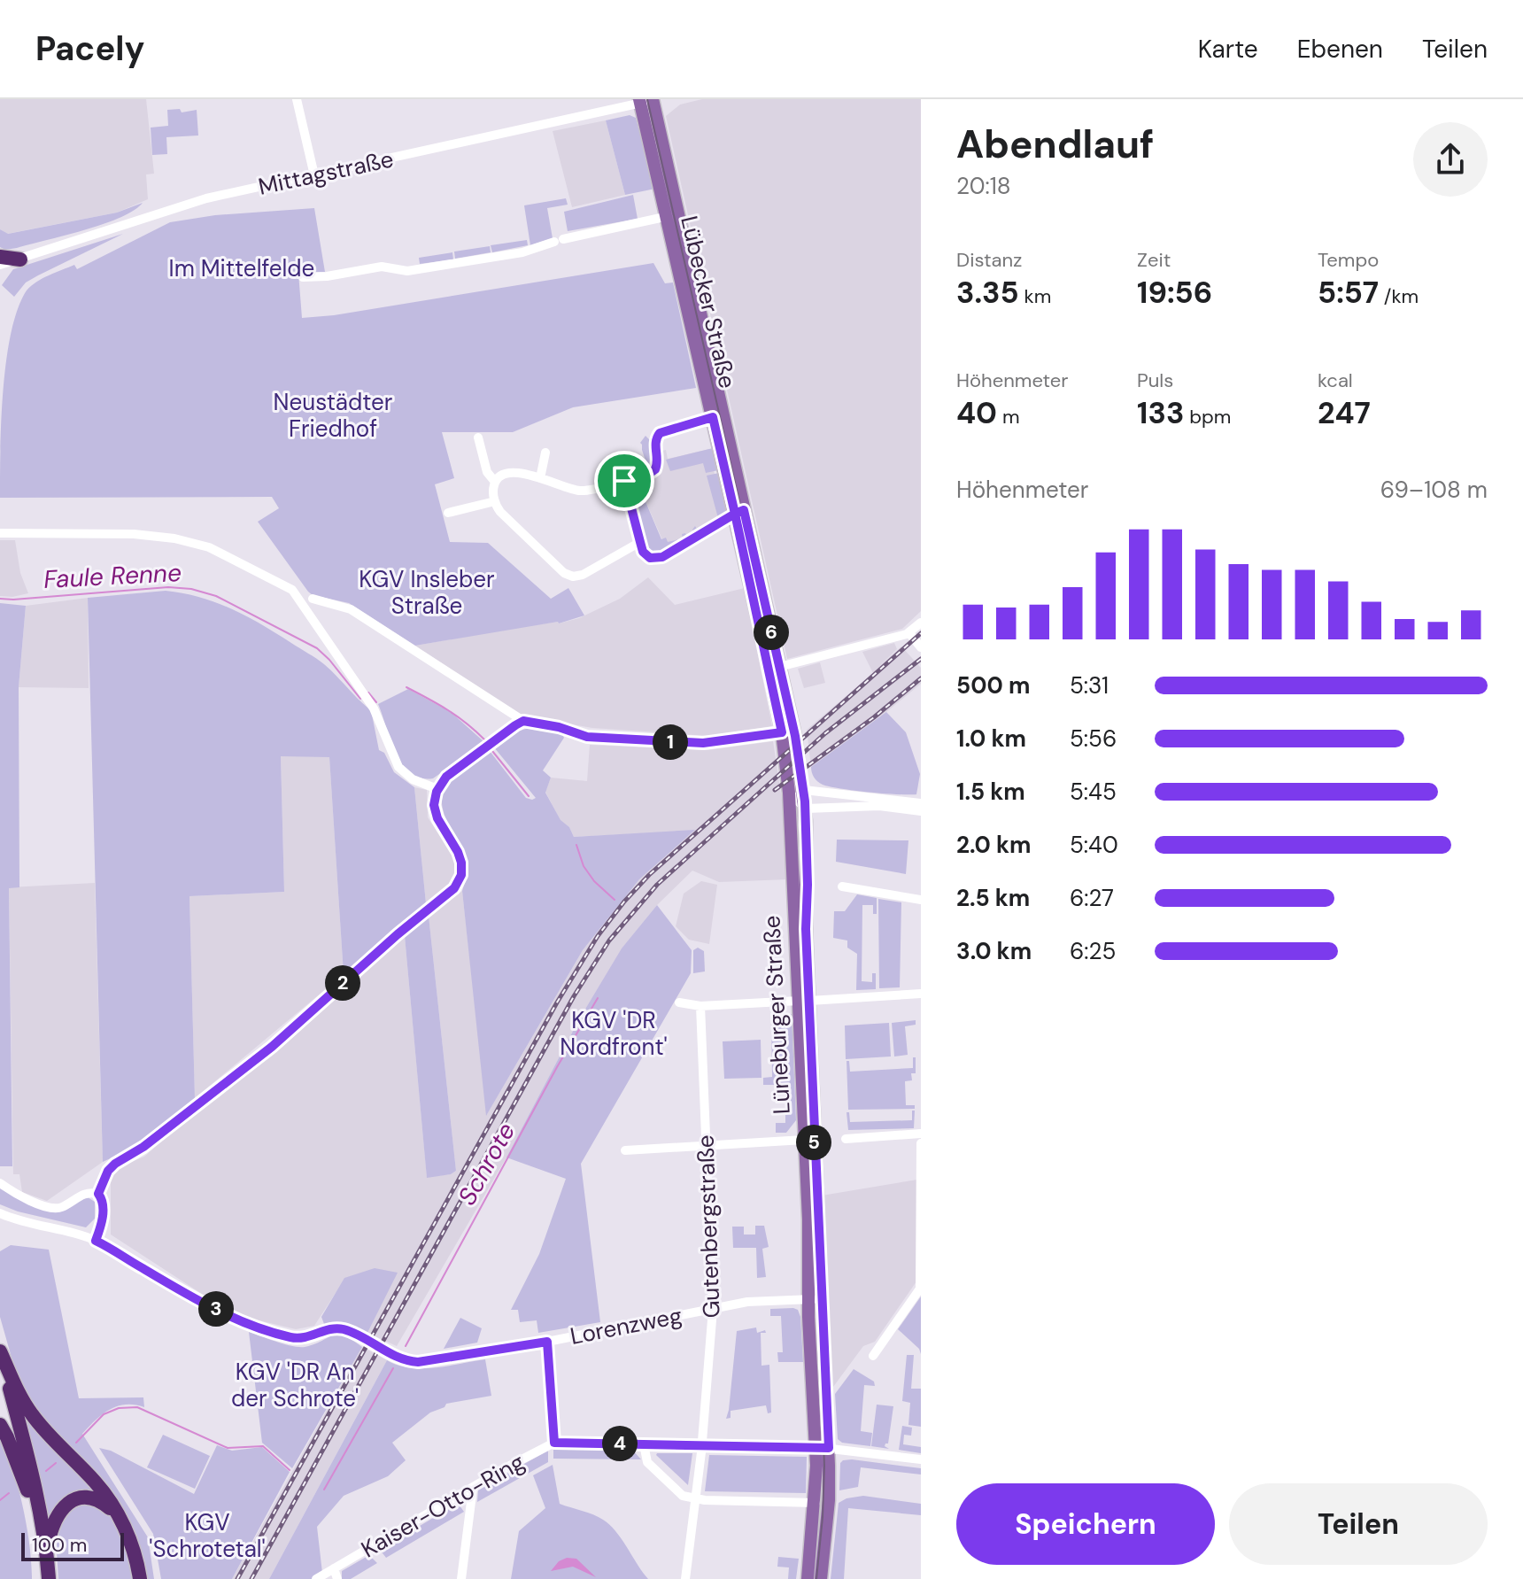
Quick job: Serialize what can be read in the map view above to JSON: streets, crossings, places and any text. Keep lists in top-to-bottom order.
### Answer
{
  "streets": {
    "main road": ["Lübecker Straße", "Lüneburger Straße"],
    "street": [
      "Mittagstraße",
      "Gutenbergstraße",
      "Lorenzweg",
      "Kaiser-Otto-Ring"
    ]
  },
  "crossings": [
    ["Mittagstraße", "Lübecker Straße"],
    ["Lübecker Straße", "Lüneburger Straße"],
    ["Lüneburger Straße", "Lorenzweg"],
    ["Gutenbergstraße", "Lorenzweg"]
  ],
  "water": ["Faule Renne", "Schrote"],
  "parks": [
    "Im Mittelfelde",
    "Neustädter Friedhof",
    "KGV Insleber Straße",
    "KGV 'DR Nordfront'",
    "KGV 'DR An der Schrote'",
    "KGV 'Schrotetal'"
  ],
  "scale_bar": "100 m",
  "page": {
    "header": "Pacely",
    "nav": ["Karte", "Ebenen", "Teilen"],
    "heading": ["Abendlauf", "20:18"],
    "stats": [
      ["Distanz", "3.35 km"],
      ["Zeit", "19:56"],
      ["Tempo", "5:57 /km"],
      ["Höhenmeter", "40 m"],
      ["Puls", "133 bpm"],
      ["kcal", "247"]
    ],
    "chart": ["Höhenmeter", "69–108 m"],
    "pins": [
      "6",
      "1",
      "2",
      "5",
      "3",
      "4"
    ],
    "list": [
      {
        "name": "500 m",
        "note": "5:31"
      },
      {
        "name": "1.0 km",
        "note": "5:56"
      },
      {
        "name": "1.5 km",
        "note": "5:45"
      },
      {
        "name": "2.0 km",
        "note": "5:40"
      },
      {
        "name": "2.5 km",
        "note": "6:27"
      },
      {
        "name": "3.0 km",
        "note": "6:25"
      }
    ],
    "buttons": ["Speichern", "Teilen"],
    "scale": "100 m"
  }
}
